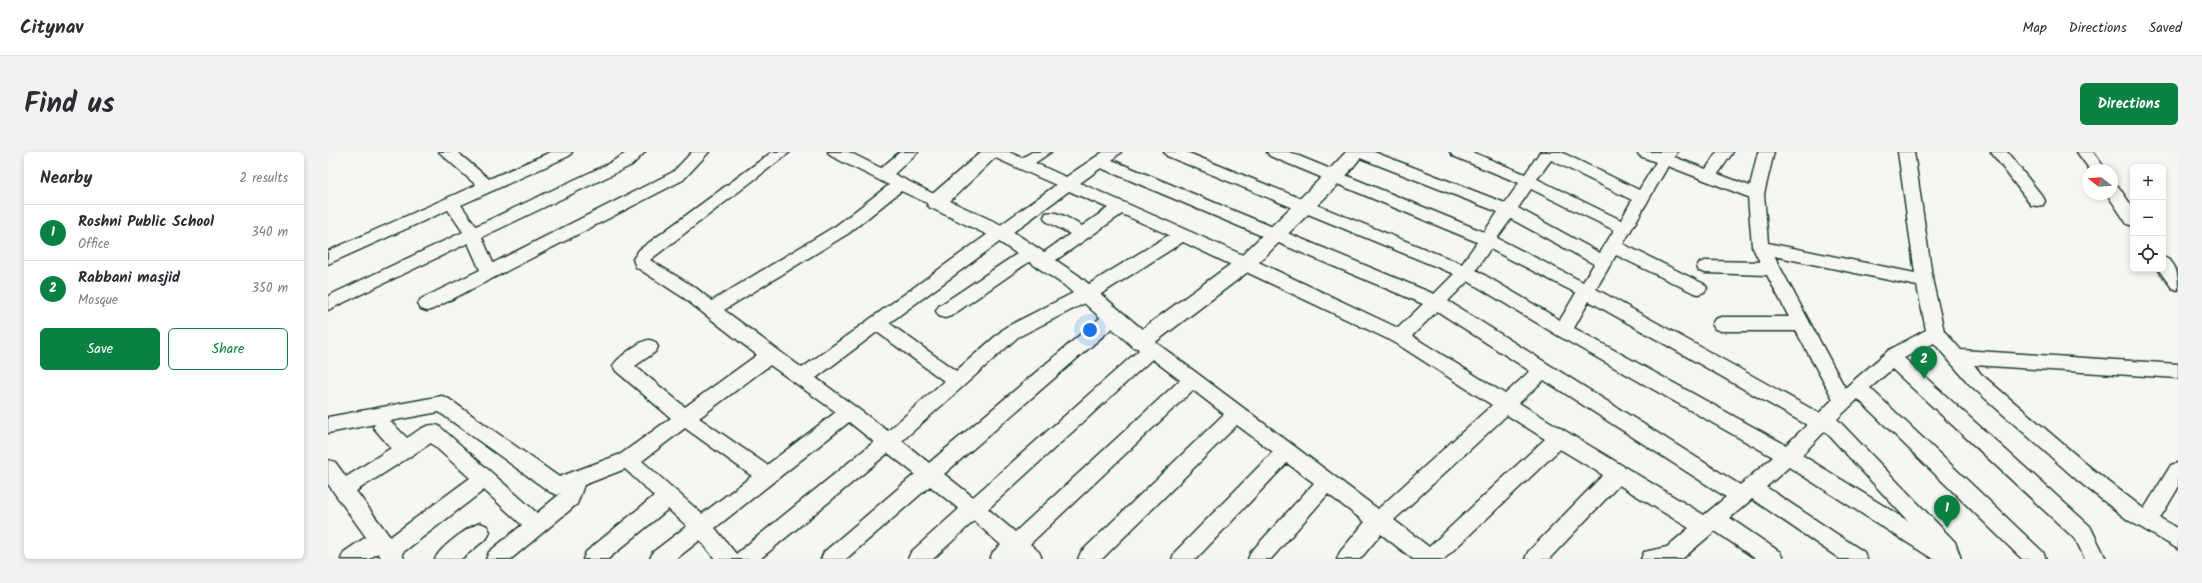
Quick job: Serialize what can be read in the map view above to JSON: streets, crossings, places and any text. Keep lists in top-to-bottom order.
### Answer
{
  "north": "left",
  "page": {
    "header": "Citynav",
    "nav": ["Map", "Directions", "Saved"],
    "title": "Find us",
    "buttons": [
      "Directions",
      ["Save", "Share"]
    ],
    "heading": ["Nearby", "2 results"],
    "map_buttons": ["+", "−"],
    "list": [
      {
        "mark": "1",
        "name": "Roshni Public School",
        "note": "Office",
        "value": "340 m"
      },
      {
        "mark": "2",
        "name": "Rabbani masjid",
        "note": "Mosque",
        "value": "350 m"
      }
    ],
    "pins": ["2", "1"]
  }
}
